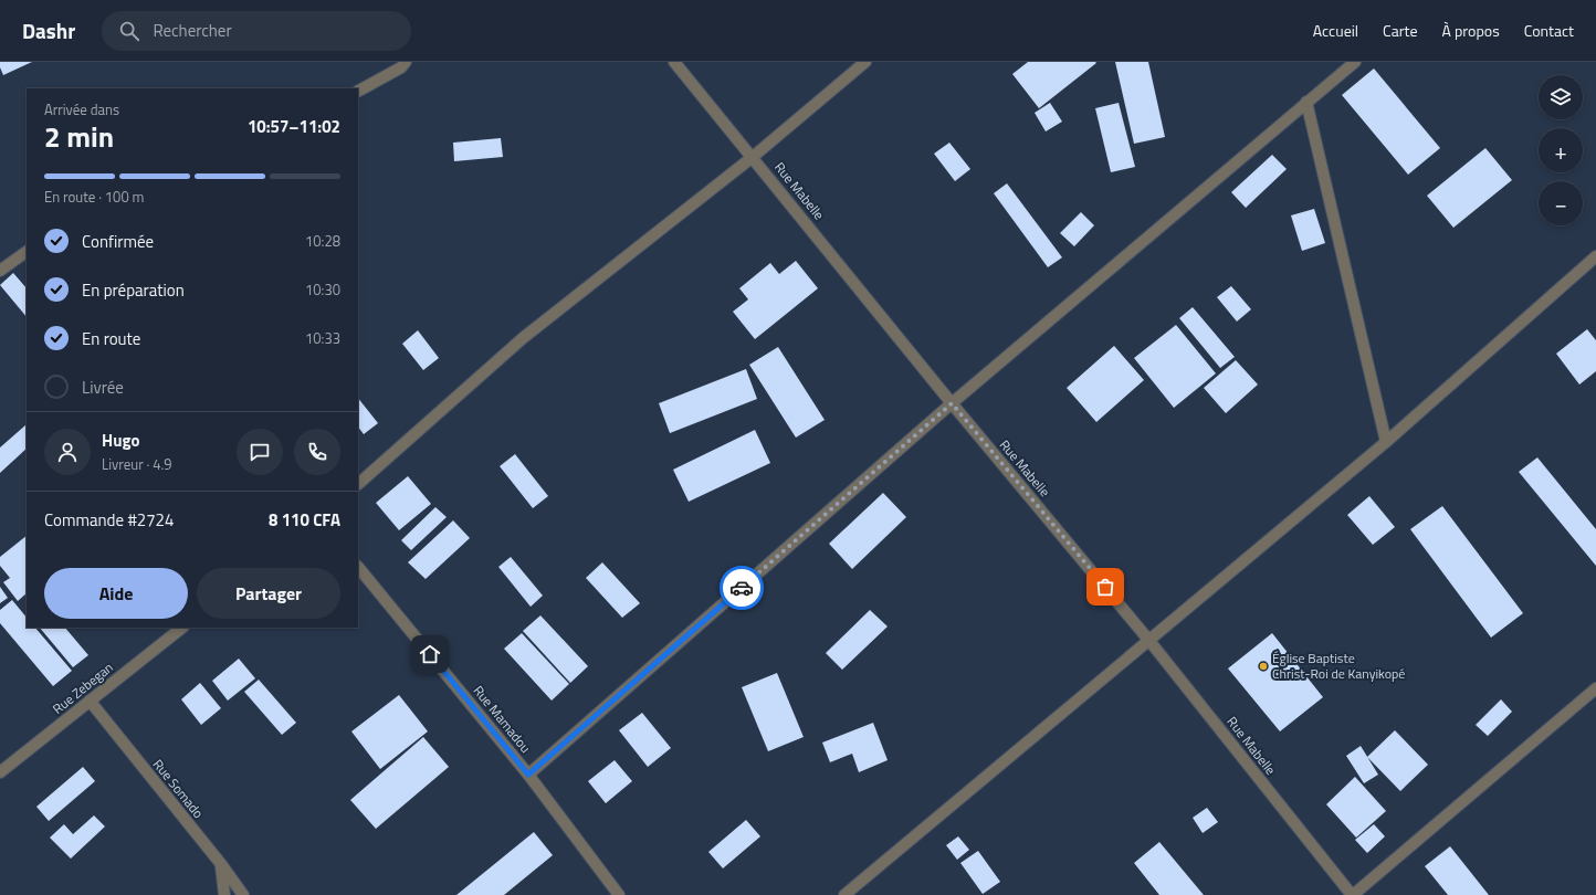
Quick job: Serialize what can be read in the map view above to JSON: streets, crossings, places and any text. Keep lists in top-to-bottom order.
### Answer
{
  "streets": {
    "street": [
      "Rue Mabelle",
      "Rue Zebegan",
      "Rue Mamadou",
      "Rue Somado"
    ]
  },
  "crossings": [
    ["Rue Zebegan", "Rue Somado"]
  ],
  "places": ["Église Baptiste Christ-Roi de Kanyikopé"],
  "page": {
    "header": "Dashr",
    "search": "Rechercher",
    "nav": [
      "Accueil",
      "Carte",
      "À propos",
      "Contact"
    ],
    "map_buttons": ["+", "−"],
    "heading": ["2 min", "Arrivée dans", "10:57–11:02"],
    "panel": [
      "Hugo",
      "Livreur · 4.9",
      "Commande #2724",
      "8 110 CFA"
    ],
    "bar": "En route · 100 m",
    "list": [
      ["Confirmée", "10:28"],
      ["En préparation", "10:30"],
      ["En route", "10:33"],
      "Livrée"
    ],
    "buttons": ["Aide", "Partager"]
  }
}
